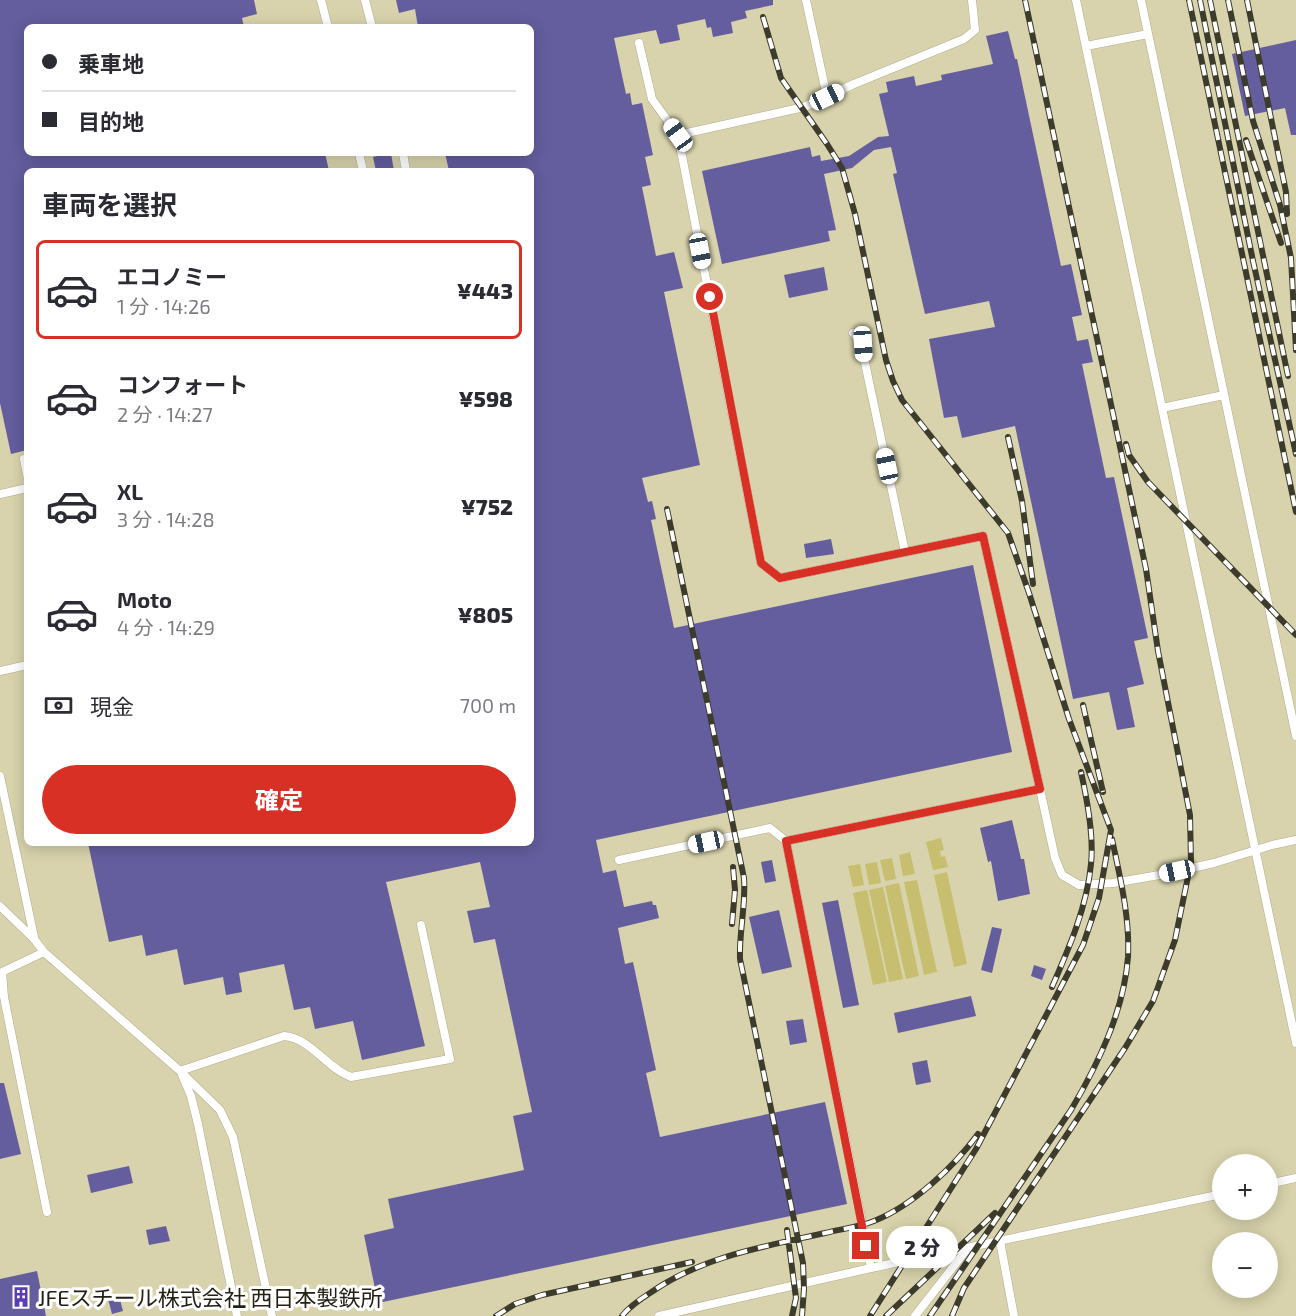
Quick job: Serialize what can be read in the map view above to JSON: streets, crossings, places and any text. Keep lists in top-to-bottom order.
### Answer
{
  "places": {
    "building": ["JFEスチール株式会社 西日本製鉄所"]
  },
  "page": {
    "banner": ["乗車地", "目的地"],
    "heading": "車両を選択",
    "list": [
      {
        "name": "エコノミー",
        "note": "1 分 · 14:26",
        "value": "¥443"
      },
      {
        "name": "コンフォート",
        "note": "2 分 · 14:27",
        "value": "¥598"
      },
      {
        "name": "XL",
        "note": "3 分 · 14:28",
        "value": "¥752"
      },
      {
        "name": "Moto",
        "note": "4 分 · 14:29",
        "value": "¥805"
      }
    ],
    "pay": ["現金", "700 m"],
    "buttons": "確定",
    "map_buttons": ["+", "−"],
    "bubble": "2 分"
  }
}
